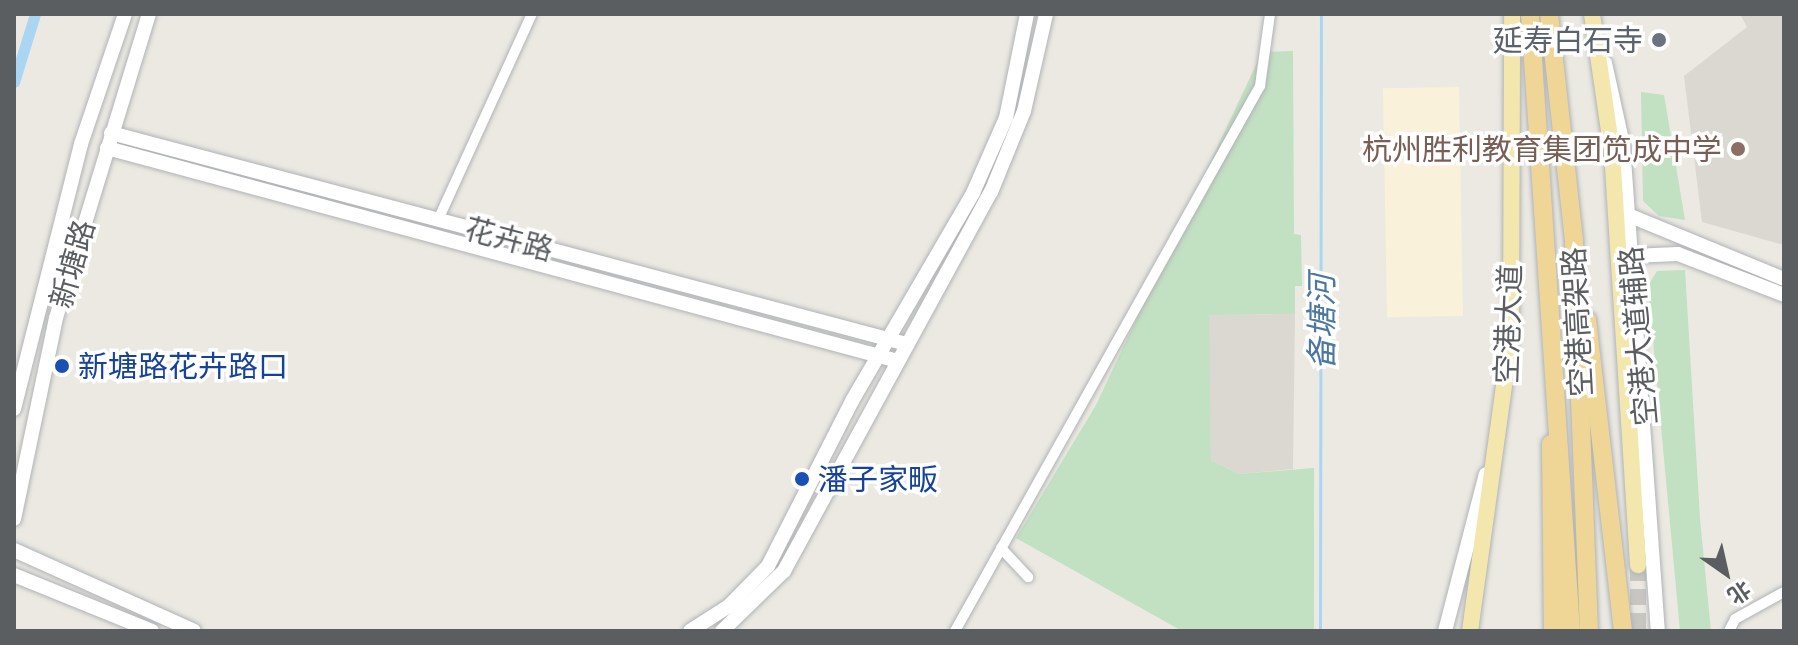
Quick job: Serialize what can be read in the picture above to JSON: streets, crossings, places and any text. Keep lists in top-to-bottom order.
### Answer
{
  "streets": {
    "highway": ["空港高架路"],
    "main road": ["空港大道"],
    "street": ["花卉路", "新塘路", "空港大道辅路"]
  },
  "crossings": [
    ["花卉路", "新塘路"]
  ],
  "water": ["备塘河"],
  "places": [
    "延寿白石寺",
    "杭州胜利教育集团笕成中学",
    "新塘路花卉路口",
    "潘子家畈"
  ],
  "north": "bottom right"
}
